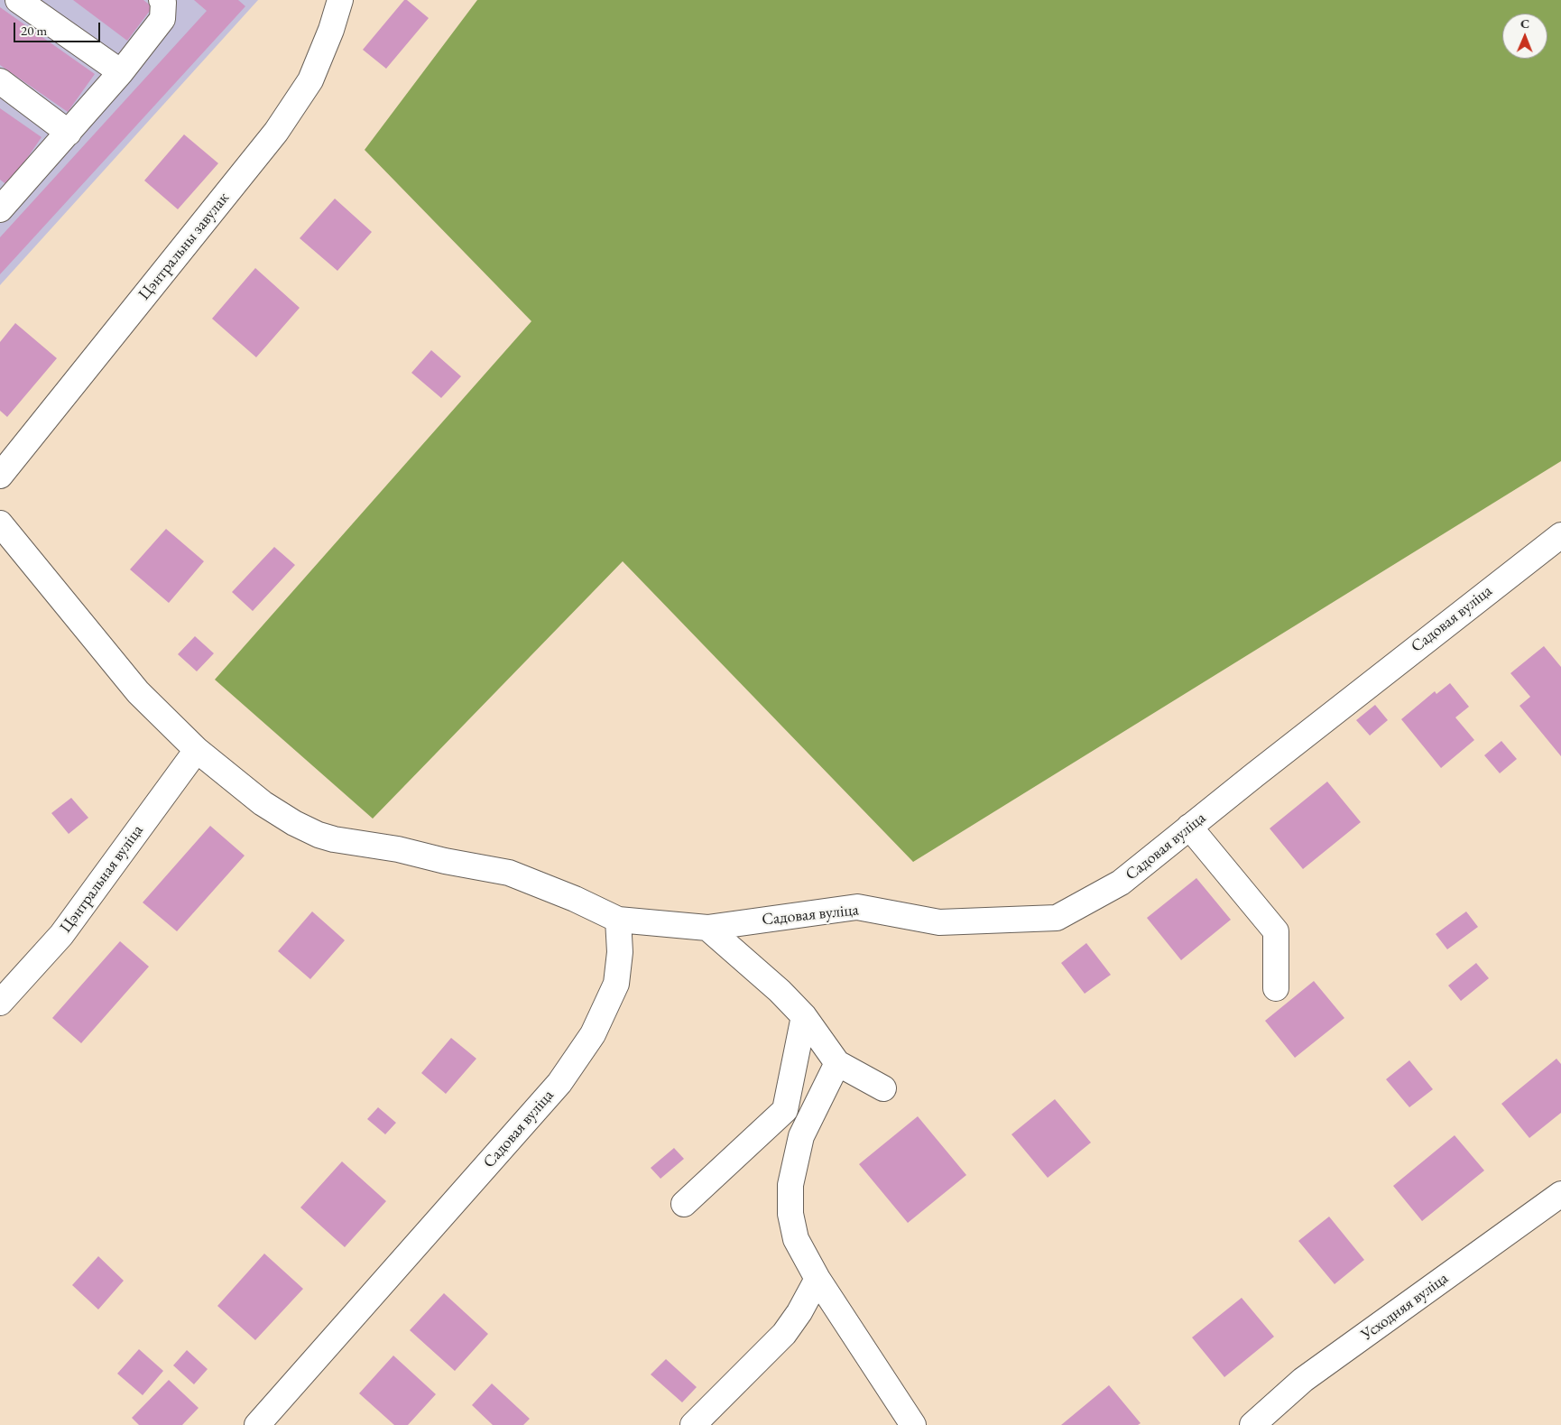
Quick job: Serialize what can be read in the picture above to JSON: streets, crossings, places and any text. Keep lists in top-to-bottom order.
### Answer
{
  "streets": {
    "street": [
      "Цэнтральны завулак",
      "Садовая вуліца",
      "Цэнтральная вуліца",
      "Усходняя вуліца"
    ]
  },
  "scale_bar": "20 m",
  "north": "top"
}
